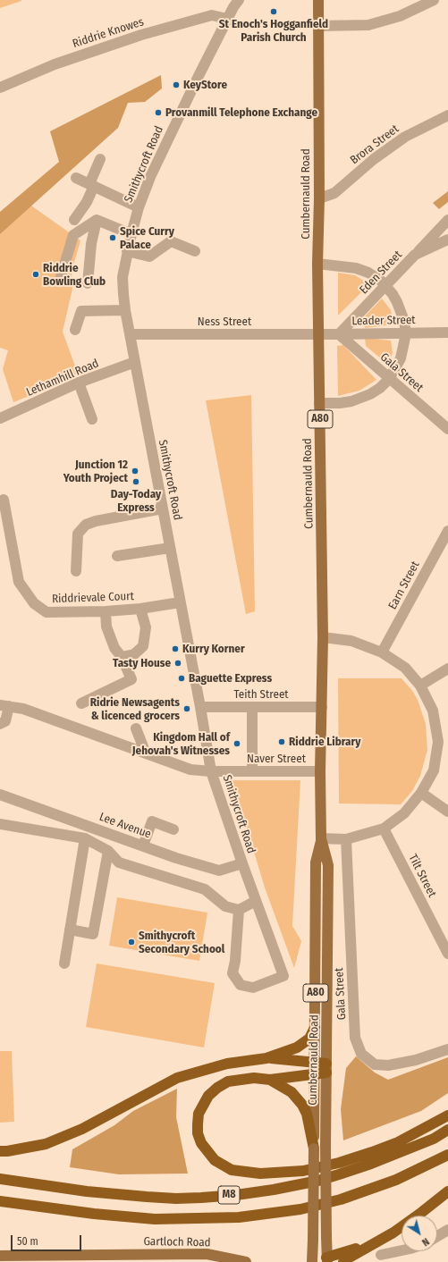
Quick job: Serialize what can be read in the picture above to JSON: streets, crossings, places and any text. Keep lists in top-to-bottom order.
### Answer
{
  "streets": {
    "highway": ["M8"],
    "main road": ["Cumbernauld Road", "A80", "Gartloch Road"],
    "street": [
      "Riddrie Knowes",
      "Brora Street",
      "Smithycroft Road",
      "Eden Street",
      "Leader Street",
      "Ness Street",
      "Gala Street",
      "Lethamhill Road",
      "Earn Street",
      "Riddrievale Court",
      "Teith Street",
      "Naver Street",
      "Lee Avenue",
      "Tilt Street"
    ]
  },
  "crossings": [
    ["Riddrie Knowes", "Smithycroft Road"],
    ["Brora Street", "Cumbernauld Road"],
    ["Smithycroft Road", "Ness Street"],
    ["Smithycroft Road", "Lethamhill Road"],
    ["Smithycroft Road", "Riddrievale Court"],
    ["Smithycroft Road", "Teith Street"],
    ["Smithycroft Road", "Naver Street"],
    ["Smithycroft Road", "Lee Avenue"],
    ["Cumbernauld Road", "Leader Street"],
    ["Cumbernauld Road", "Ness Street"],
    ["Cumbernauld Road", "Teith Street"],
    ["Cumbernauld Road", "Naver Street"],
    ["Eden Street", "Leader Street"],
    ["Eden Street", "Gala Street"],
    ["Leader Street", "Ness Street"],
    ["Leader Street", "Gala Street"]
  ],
  "places": [
    "St Enoch's Hogganfield Parish Church",
    "KeyStore",
    "Provanmill Telephone Exchange",
    "Spice Curry Palace",
    "Riddrie Bowling Club",
    "Junction 12 Youth Project",
    "Day-Today Express",
    "Kurry Korner",
    "Tasty House",
    "Baguette Express",
    "Ridrie Newsagents & licenced grocers",
    "Riddrie Library",
    "Kingdom Hall of Jehovah's Witnesses",
    "Smithycroft Secondary School"
  ],
  "scale_bar": "50 m",
  "north": "bottom right"
}
